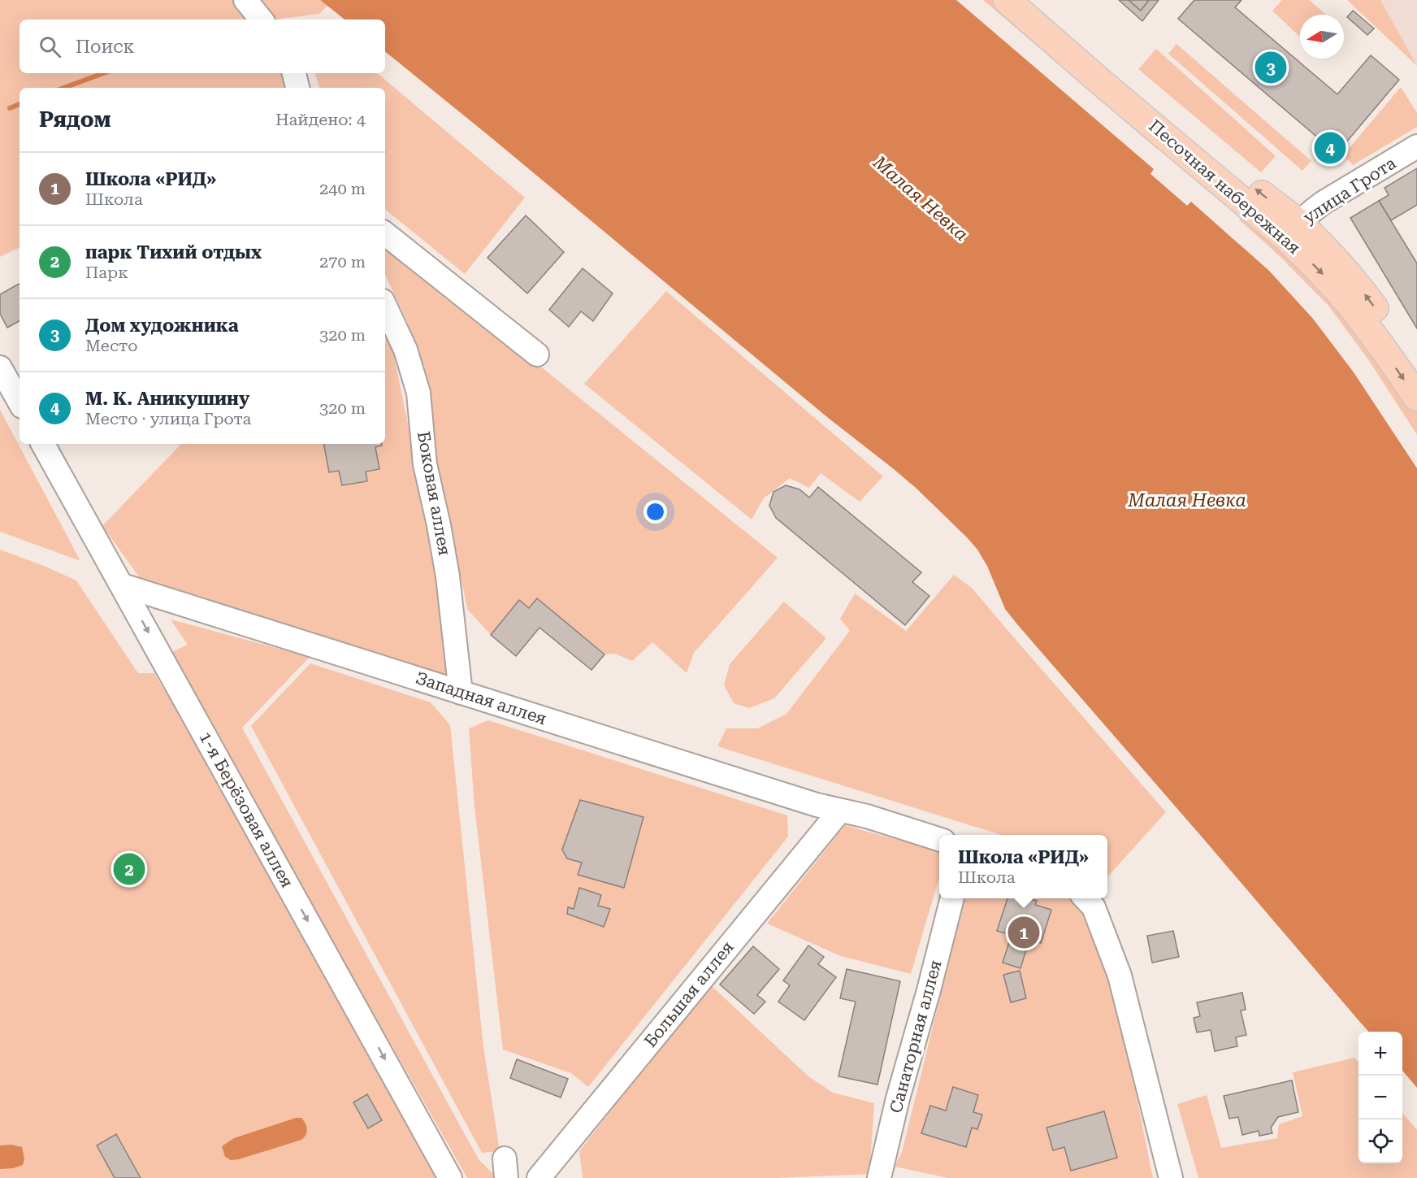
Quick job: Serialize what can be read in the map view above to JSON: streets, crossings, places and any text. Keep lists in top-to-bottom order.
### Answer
{
  "streets": {
    "main road": ["Песочная набережная"],
    "street": [
      "улица Грота",
      "Боковая аллея",
      "Западная аллея",
      "1-я Берёзовая аллея",
      "Большая аллея",
      "Санаторная аллея"
    ]
  },
  "crossings": [
    ["Песочная набережная", "улица Грота"],
    ["Боковая аллея", "Западная аллея"],
    ["Западная аллея", "1-я Берёзовая аллея"],
    ["Западная аллея", "Большая аллея"]
  ],
  "one_way": ["1-я Берёзовая аллея"],
  "water": ["Малая Невка"],
  "north": "left",
  "page": {
    "search": "Поиск",
    "pins": [
      "3",
      "4",
      "2",
      "1"
    ],
    "heading": ["Рядом", "Найдено: 4"],
    "list": [
      {
        "mark": "1",
        "name": "Школа «РИД»",
        "note": "Школа",
        "value": "240 m"
      },
      {
        "mark": "2",
        "name": "парк Тихий отдых",
        "note": "Парк",
        "value": "270 m"
      },
      {
        "mark": "3",
        "name": "Дом художника",
        "note": "Место",
        "value": "320 m"
      },
      {
        "mark": "4",
        "name": "М. К. Аникушину",
        "note": "Место · улица Грота",
        "value": "320 m"
      }
    ],
    "popup": ["Школа «РИД»", "Школа"],
    "map_buttons": ["+", "−"]
  }
}
